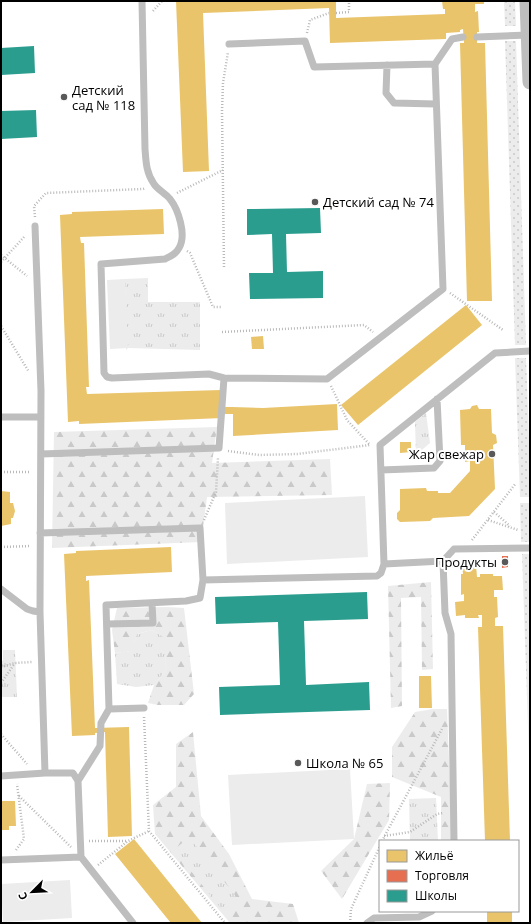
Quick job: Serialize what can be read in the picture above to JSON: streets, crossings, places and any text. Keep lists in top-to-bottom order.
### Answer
{
  "places": [
    "Детский сад № 118",
    "Детский сад № 74",
    "Жар свежар",
    "Продукты",
    "Школа № 65"
  ],
  "legend": ["Жильё", "Торговля", "Школы"],
  "north": "bottom left"
}
